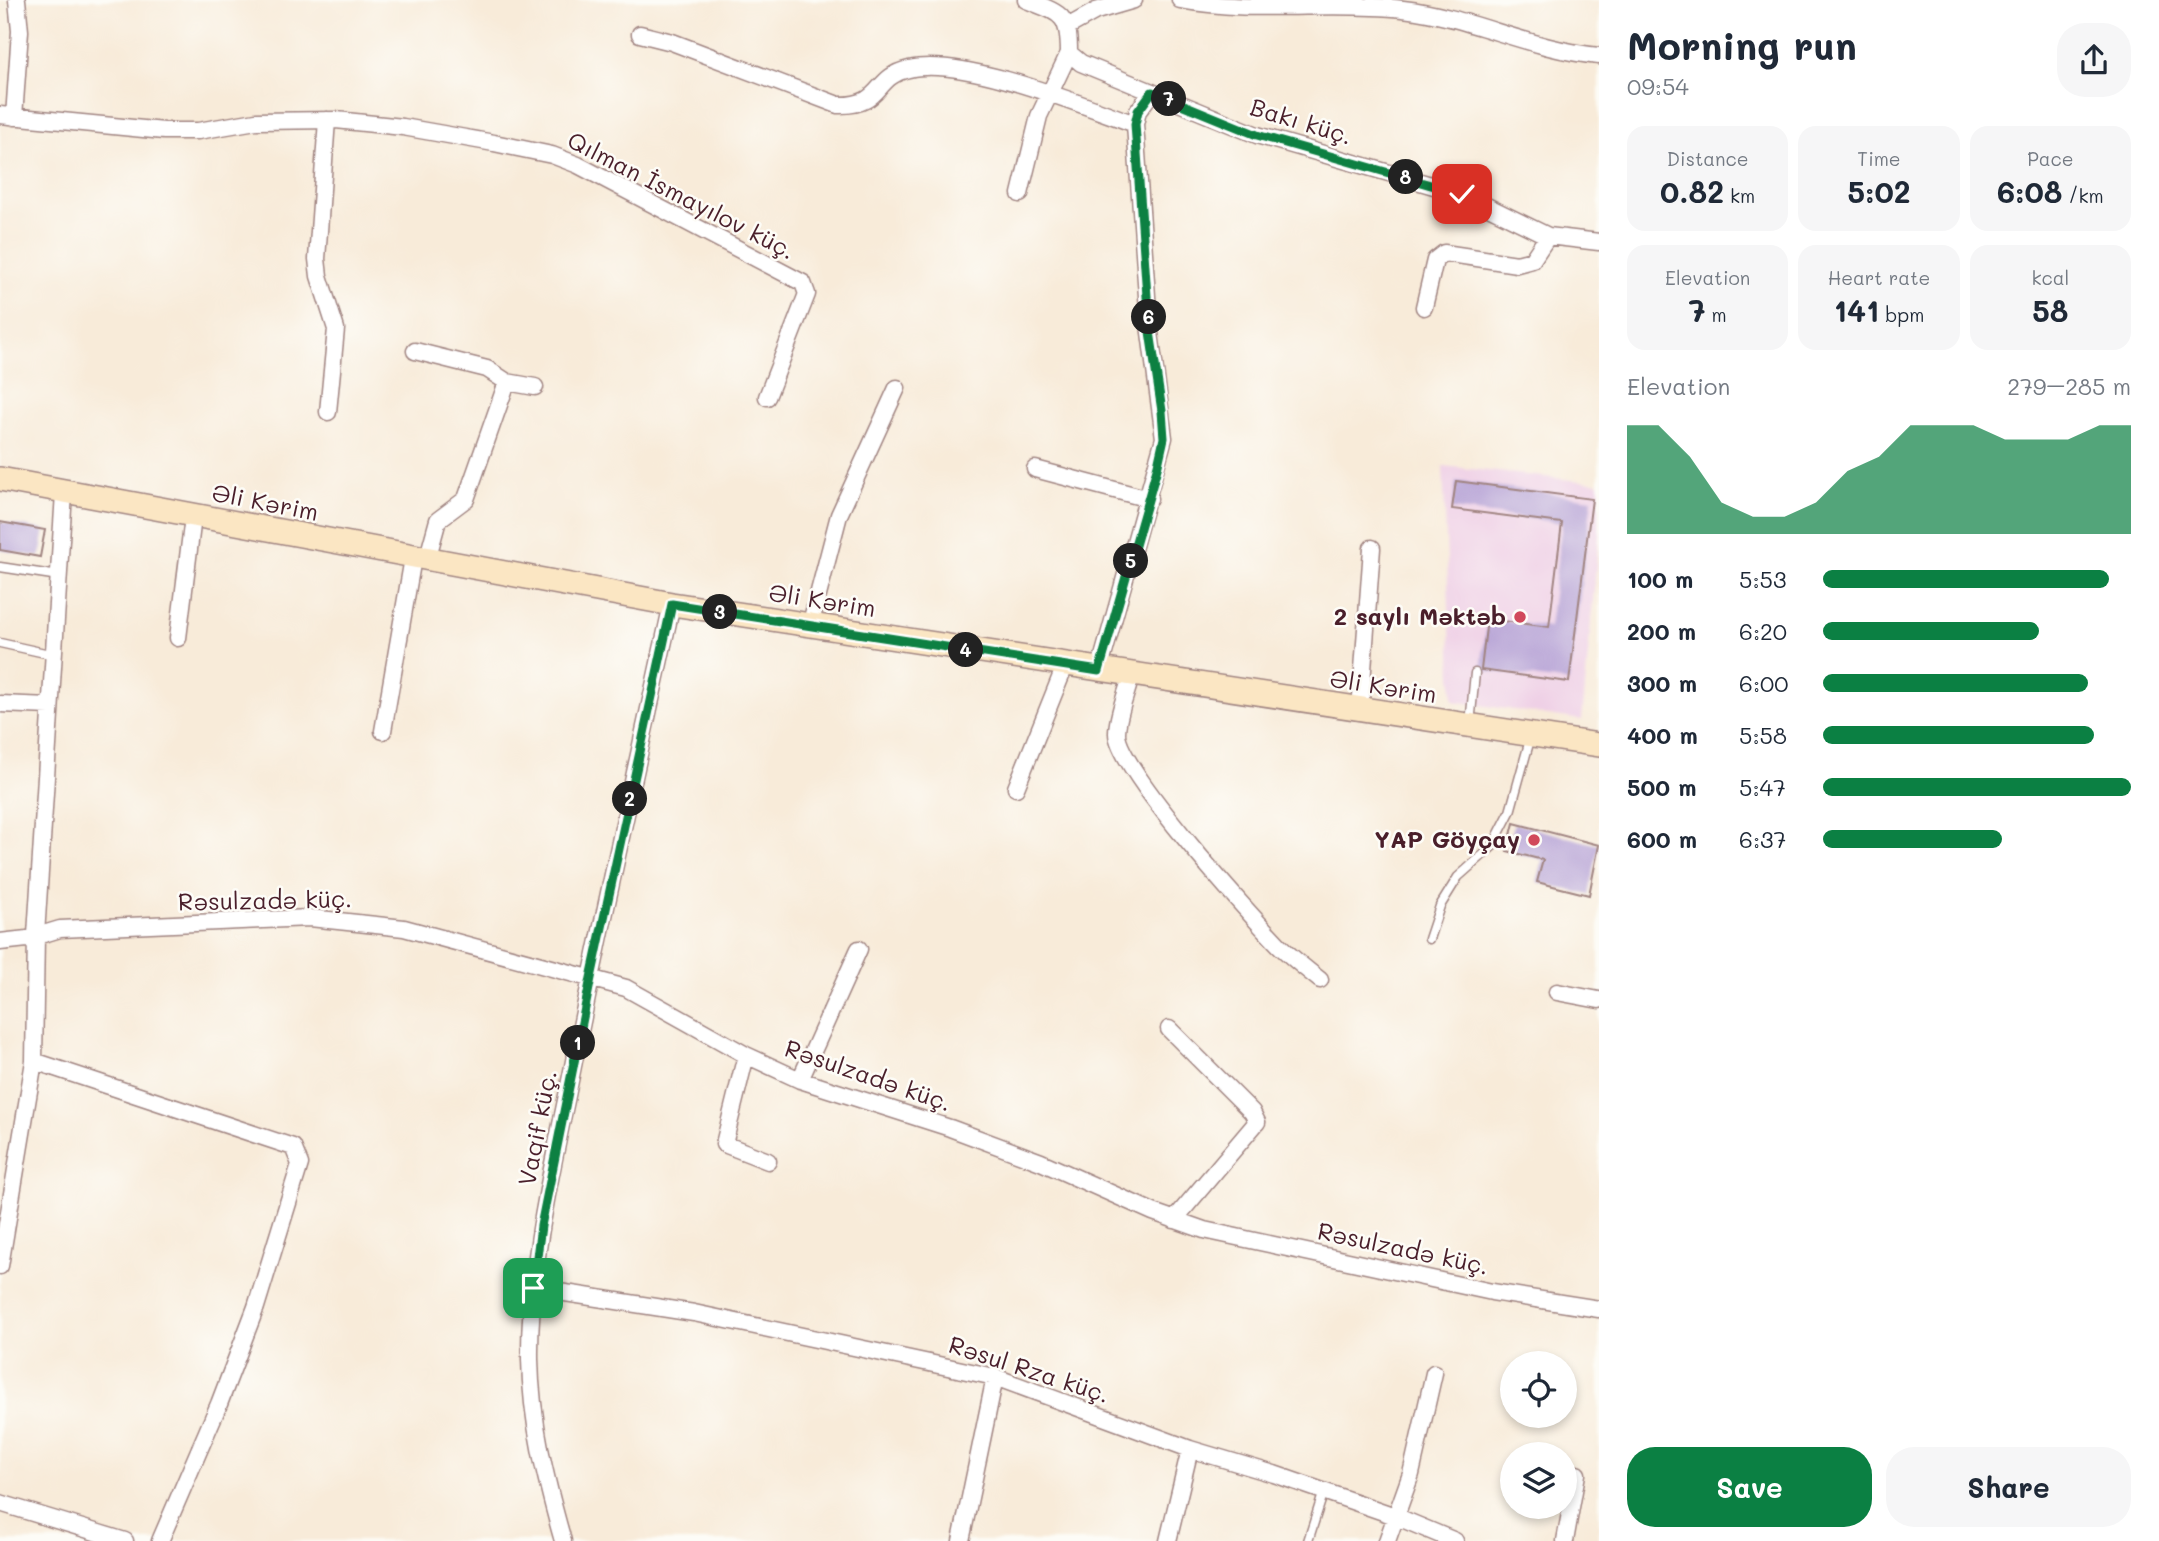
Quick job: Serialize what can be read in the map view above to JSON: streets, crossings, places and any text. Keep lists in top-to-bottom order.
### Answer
{
  "streets": {
    "main road": ["Əli Kərim"],
    "street": [
      "Bakı küç.",
      "Qılman İsmayılov küç.",
      "Rəsulzadə küç.",
      "Vaqif küç.",
      "Rəsul Rza küç."
    ]
  },
  "crossings": [
    ["Əli Kərim", "Vaqif küç."],
    ["Rəsulzadə küç.", "Vaqif küç."],
    ["Vaqif küç.", "Rəsul Rza küç."]
  ],
  "places": ["2 saylı Məktəb", "YAP Göyçay"],
  "page": {
    "heading": ["Morning run", "09:54"],
    "pins": [
      "7",
      "8",
      "6",
      "5",
      "3",
      "4",
      "2",
      "1"
    ],
    "stats": [
      ["Distance", "0.82 km"],
      ["Time", "5:02"],
      ["Pace", "6:08 /km"],
      ["Elevation", "7 m"],
      ["Heart rate", "141 bpm"],
      ["kcal", "58"]
    ],
    "chart": ["Elevation", "279–285 m"],
    "list": [
      {
        "name": "100 m",
        "note": "5:53"
      },
      {
        "name": "200 m",
        "note": "6:20"
      },
      {
        "name": "300 m",
        "note": "6:00"
      },
      {
        "name": "400 m",
        "note": "5:58"
      },
      {
        "name": "500 m",
        "note": "5:47"
      },
      {
        "name": "600 m",
        "note": "6:37"
      }
    ],
    "buttons": ["Save", "Share"]
  }
}
